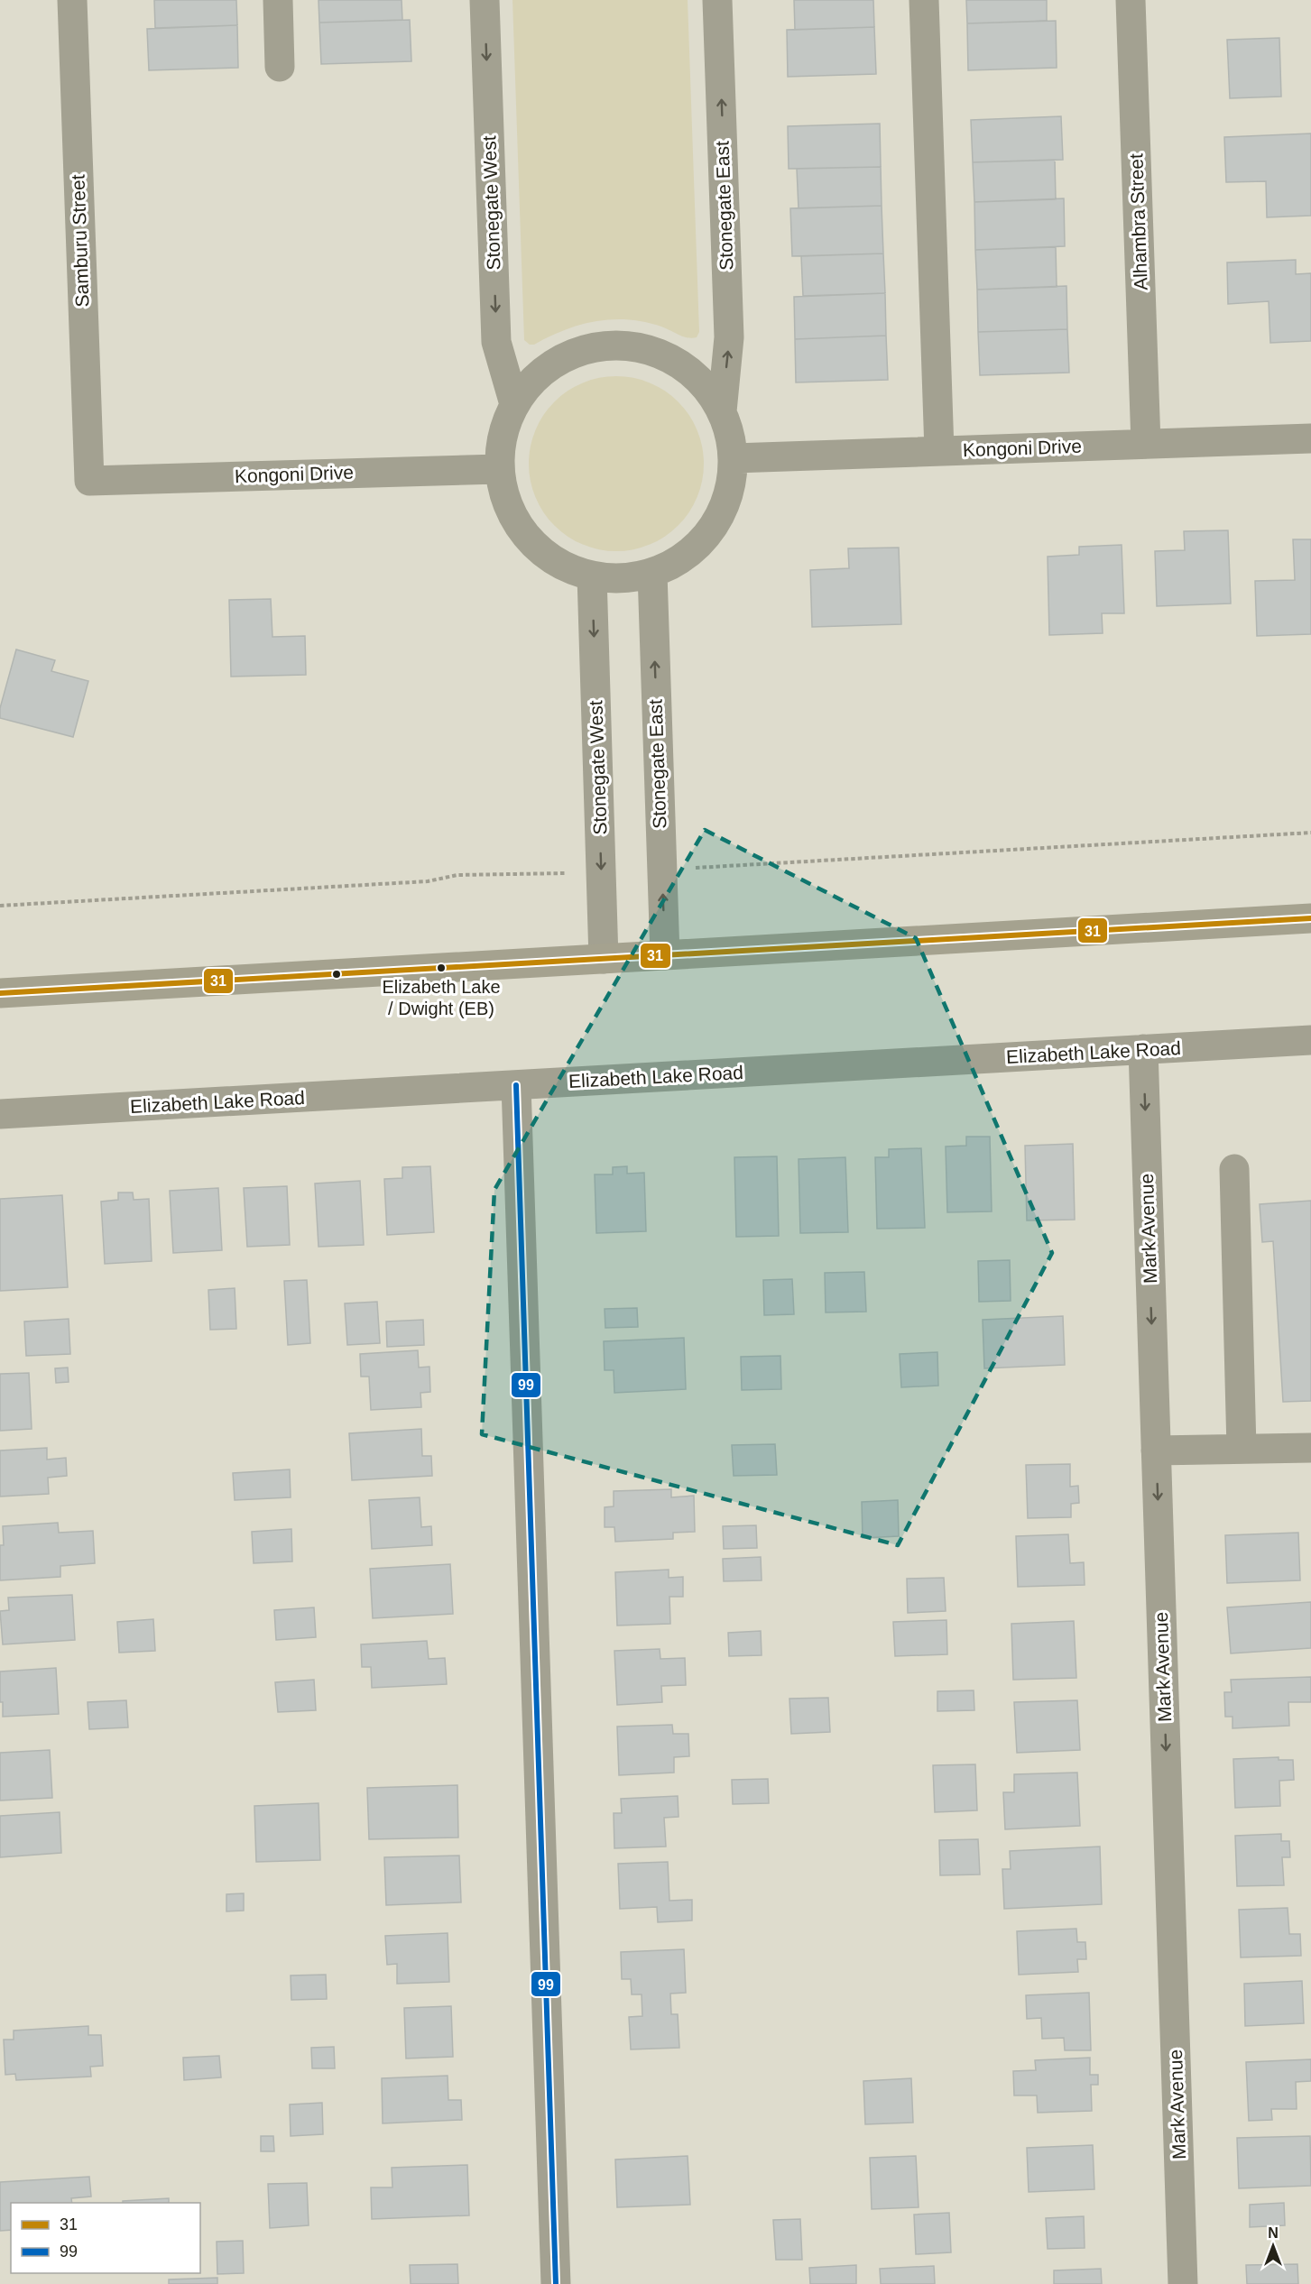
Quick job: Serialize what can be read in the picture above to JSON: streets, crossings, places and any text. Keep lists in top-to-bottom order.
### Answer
{
  "streets": {
    "street": [
      "Stonegate West",
      "Stonegate East",
      "Alhambra Street",
      "Samburu Street",
      "Kongoni Drive",
      "Elizabeth Lake Road",
      "Mark Avenue"
    ]
  },
  "crossings": [
    ["Alhambra Street", "Kongoni Drive"],
    ["Samburu Street", "Kongoni Drive"],
    ["Elizabeth Lake Road", "Mark Avenue"]
  ],
  "one_way": ["Stonegate West", "Mark Avenue"],
  "places": ["Elizabeth Lake / Dwight (EB)"],
  "lines": ["transit line 31", "transit line 99"],
  "legend": ["31", "99"],
  "north": "top"
}
